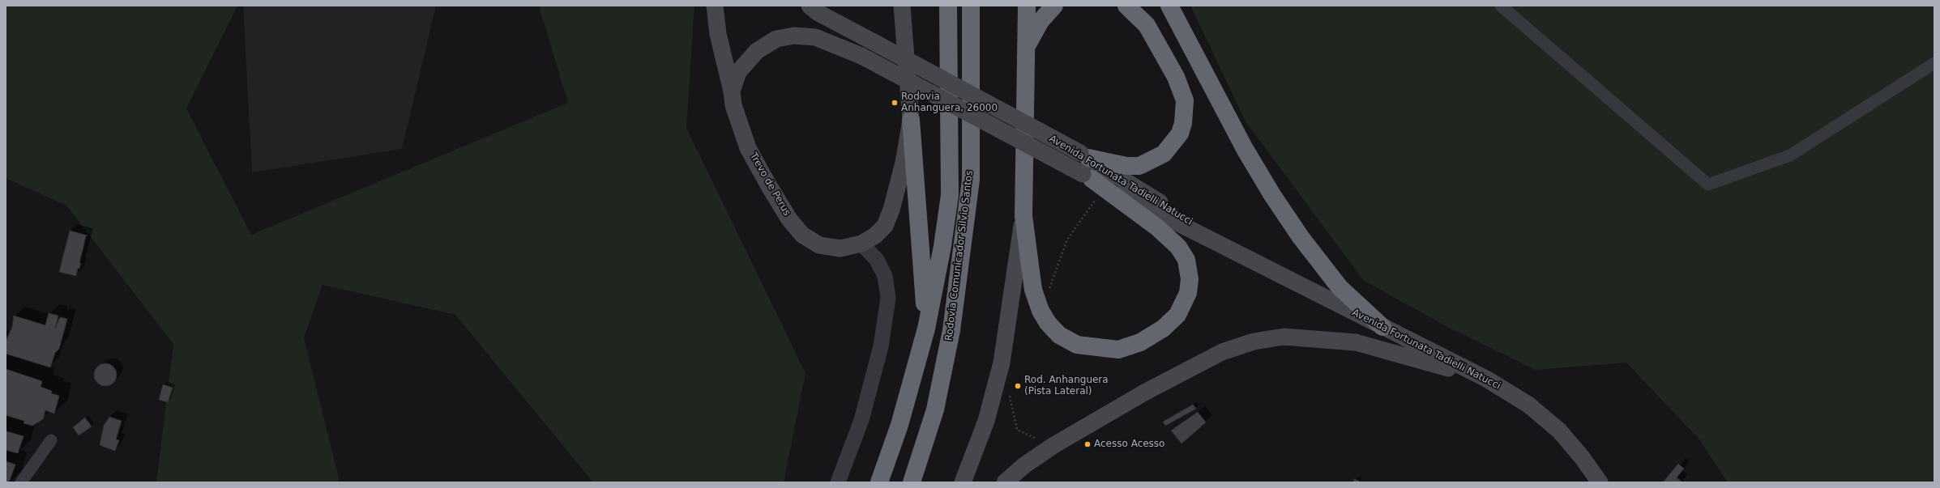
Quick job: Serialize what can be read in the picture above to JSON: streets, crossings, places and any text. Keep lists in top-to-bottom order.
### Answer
{
  "streets": {
    "highway": ["Rodovia Comunicador Silvio Santos"],
    "main road": ["Avenida Fortunata Tadielli Natucci", "Trevo de Perus"]
  },
  "crossings": [
    ["Avenida Fortunata Tadielli Natucci", "Trevo de Perus"]
  ],
  "places": ["Rodovia Anhanguera, 26000", "Rod. Anhanguera (Pista Lateral)", "Acesso Acesso"]
}
